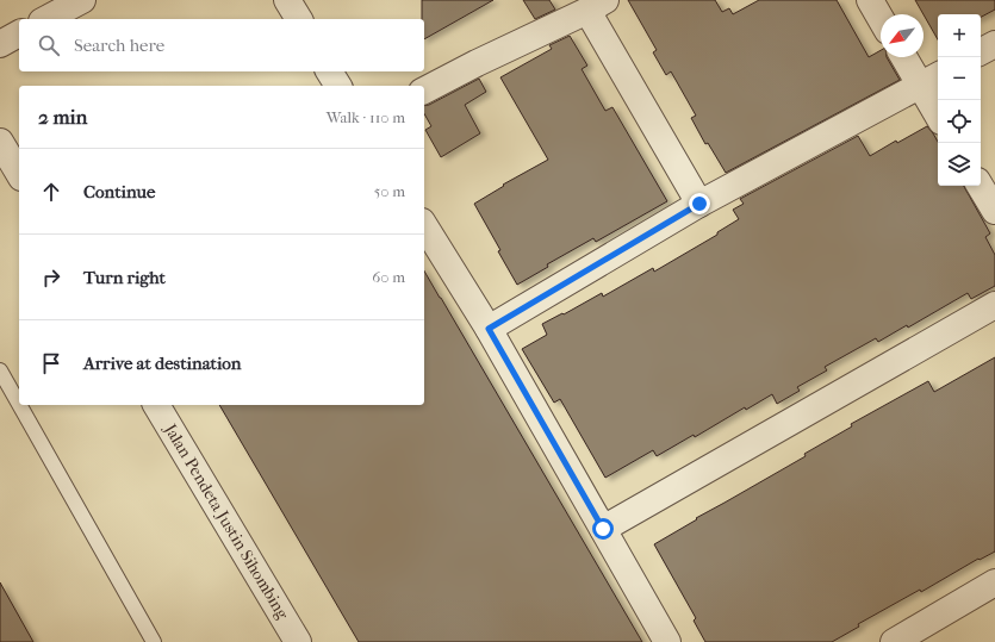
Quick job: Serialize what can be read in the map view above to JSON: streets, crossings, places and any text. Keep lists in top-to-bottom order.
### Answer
{
  "streets": {
    "street": ["Jalan Pendeta Justin Sihombing"]
  },
  "north": "bottom left",
  "page": {
    "map_buttons": ["+", "−"],
    "search": "Search here",
    "heading": ["2 min", "Walk · 110 m"],
    "list": [
      ["Continue", "50 m"],
      ["Turn right", "60 m"],
      "Arrive at destination"
    ]
  }
}
